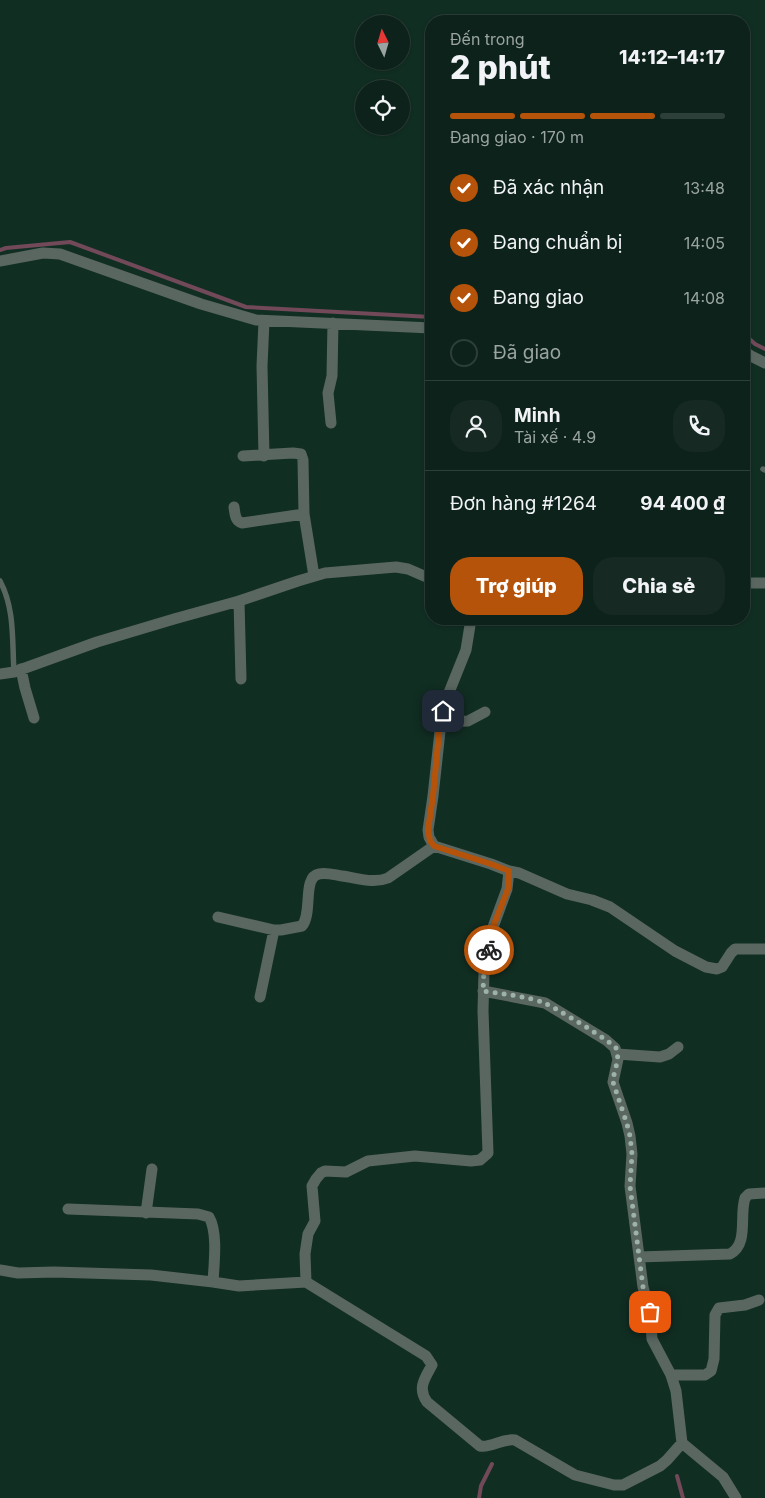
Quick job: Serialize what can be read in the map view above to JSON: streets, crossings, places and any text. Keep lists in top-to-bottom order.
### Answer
{
  "north": "top",
  "page": {
    "heading": ["2 phút", "Đến trong", "14:12–14:17"],
    "panel": [
      "Minh",
      "Tài xế · 4.9",
      "Đơn hàng #1264",
      "94 400 ₫"
    ],
    "bar": "Đang giao · 170 m",
    "list": [
      ["Đã xác nhận", "13:48"],
      ["Đang chuẩn bị", "14:05"],
      ["Đang giao", "14:08"],
      "Đã giao"
    ],
    "buttons": ["Trợ giúp", "Chia sẻ"]
  }
}
